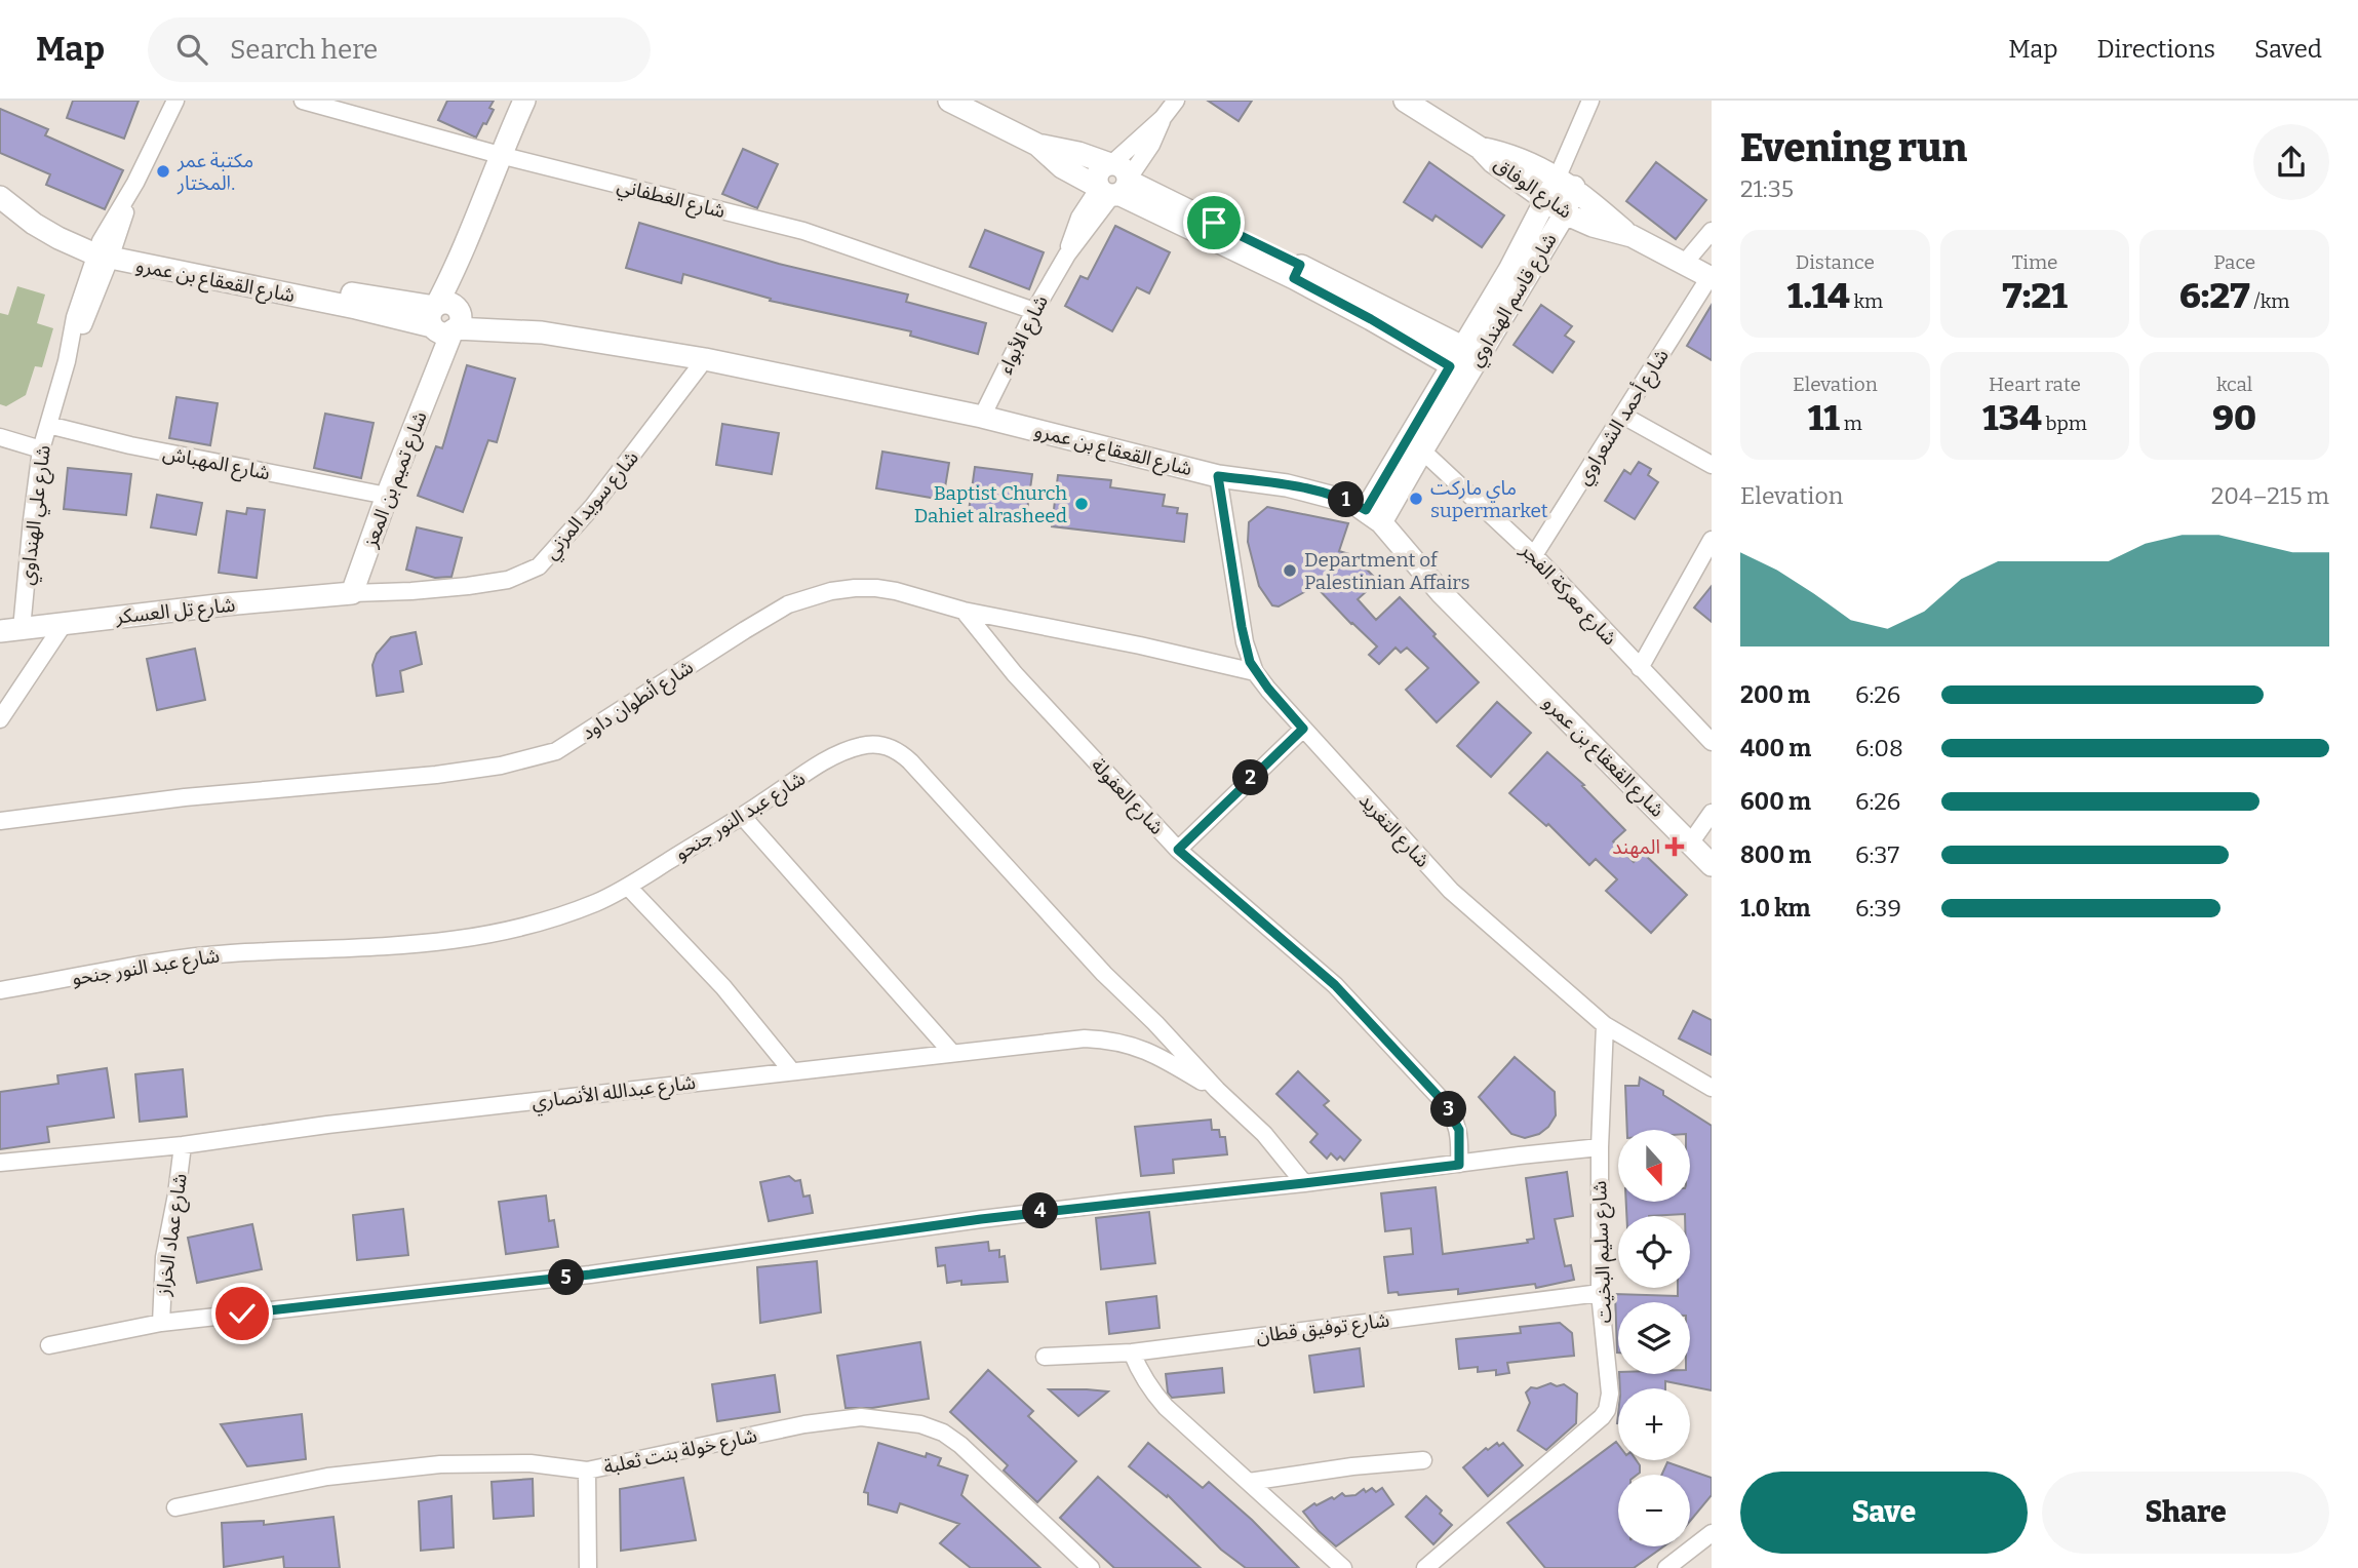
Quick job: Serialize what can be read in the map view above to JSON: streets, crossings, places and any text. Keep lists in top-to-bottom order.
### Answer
{
  "streets": {
    "street": [
      "شارع الوفاق",
      "شارع الغطفاني",
      "شارع القعقاع بن عمرو",
      "شارع قاسم الهنداوي",
      "شارع الأبواء",
      "شارع أحمد الشعراوي",
      "شارع المهباش",
      "شارع تميم بن المعز",
      "شارع سويد المزني",
      "شارع علي الهنداوي",
      "شارع معركة الفجر",
      "شارع تل العسكر",
      "شارع أنطوان داود",
      "شارع العفولة",
      "شارع عبد النور جنحو",
      "شارع التغريد",
      "شارع عبدالله الأنصاري",
      "شارع عماد الخراز",
      "شارع سليم البخيت",
      "شارع توفيق قطان",
      "شارع خولة بنت ثعلبة"
    ]
  },
  "crossings": [
    ["شارع الوفاق", "شارع قاسم الهنداوي"],
    ["شارع الوفاق", "شارع أحمد الشعراوي"],
    ["شارع الغطفاني", "شارع الأبواء"],
    ["شارع الغطفاني", "شارع تميم بن المعز"],
    ["شارع القعقاع بن عمرو", "شارع قاسم الهنداوي"],
    ["شارع القعقاع بن عمرو", "شارع الأبواء"],
    ["شارع القعقاع بن عمرو", "شارع تميم بن المعز"],
    ["شارع القعقاع بن عمرو", "شارع سويد المزني"],
    ["شارع القعقاع بن عمرو", "شارع علي الهنداوي"],
    ["شارع القعقاع بن عمرو", "شارع التغريد"],
    ["شارع قاسم الهنداوي", "شارع معركة الفجر"],
    ["شارع أحمد الشعراوي", "شارع معركة الفجر"],
    ["شارع المهباش", "شارع تميم بن المعز"],
    ["شارع المهباش", "شارع علي الهنداوي"],
    ["شارع تميم بن المعز", "شارع سويد المزني"],
    ["شارع تميم بن المعز", "شارع تل العسكر"],
    ["شارع سويد المزني", "شارع تل العسكر"],
    ["شارع علي الهنداوي", "شارع تل العسكر"],
    ["شارع أنطوان داود", "شارع العفولة"],
    ["شارع أنطوان داود", "شارع التغريد"],
    ["شارع عبد النور جنحو", "شارع عبدالله الأنصاري"],
    ["شارع التغريد", "شارع سليم البخيت"],
    ["شارع عبدالله الأنصاري", "شارع عماد الخراز"],
    ["شارع سليم البخيت", "شارع توفيق قطان"]
  ],
  "places": {
    "other": [
      "مكتبة عمر المختار.",
      "ماي ماركت supermarket",
      "Baptist Church Dahiet alrasheed",
      "Department of Palestinian Affairs"
    ],
    "health": ["المهند"]
  },
  "north": "bottom",
  "page": {
    "header": "Map",
    "search": "Search here",
    "nav": ["Map", "Directions", "Saved"],
    "heading": ["Evening run", "21:35"],
    "stats": [
      ["Distance", "1.14 km"],
      ["Time", "7:21"],
      ["Pace", "6:27 /km"],
      ["Elevation", "11 m"],
      ["Heart rate", "134 bpm"],
      ["kcal", "90"]
    ],
    "chart": ["Elevation", "204–215 m"],
    "pins": [
      "1",
      "2",
      "3",
      "4",
      "5"
    ],
    "list": [
      {
        "name": "200 m",
        "note": "6:26"
      },
      {
        "name": "400 m",
        "note": "6:08"
      },
      {
        "name": "600 m",
        "note": "6:26"
      },
      {
        "name": "800 m",
        "note": "6:37"
      },
      {
        "name": "1.0 km",
        "note": "6:39"
      }
    ],
    "map_buttons": ["+", "−"],
    "buttons": ["Save", "Share"]
  }
}
